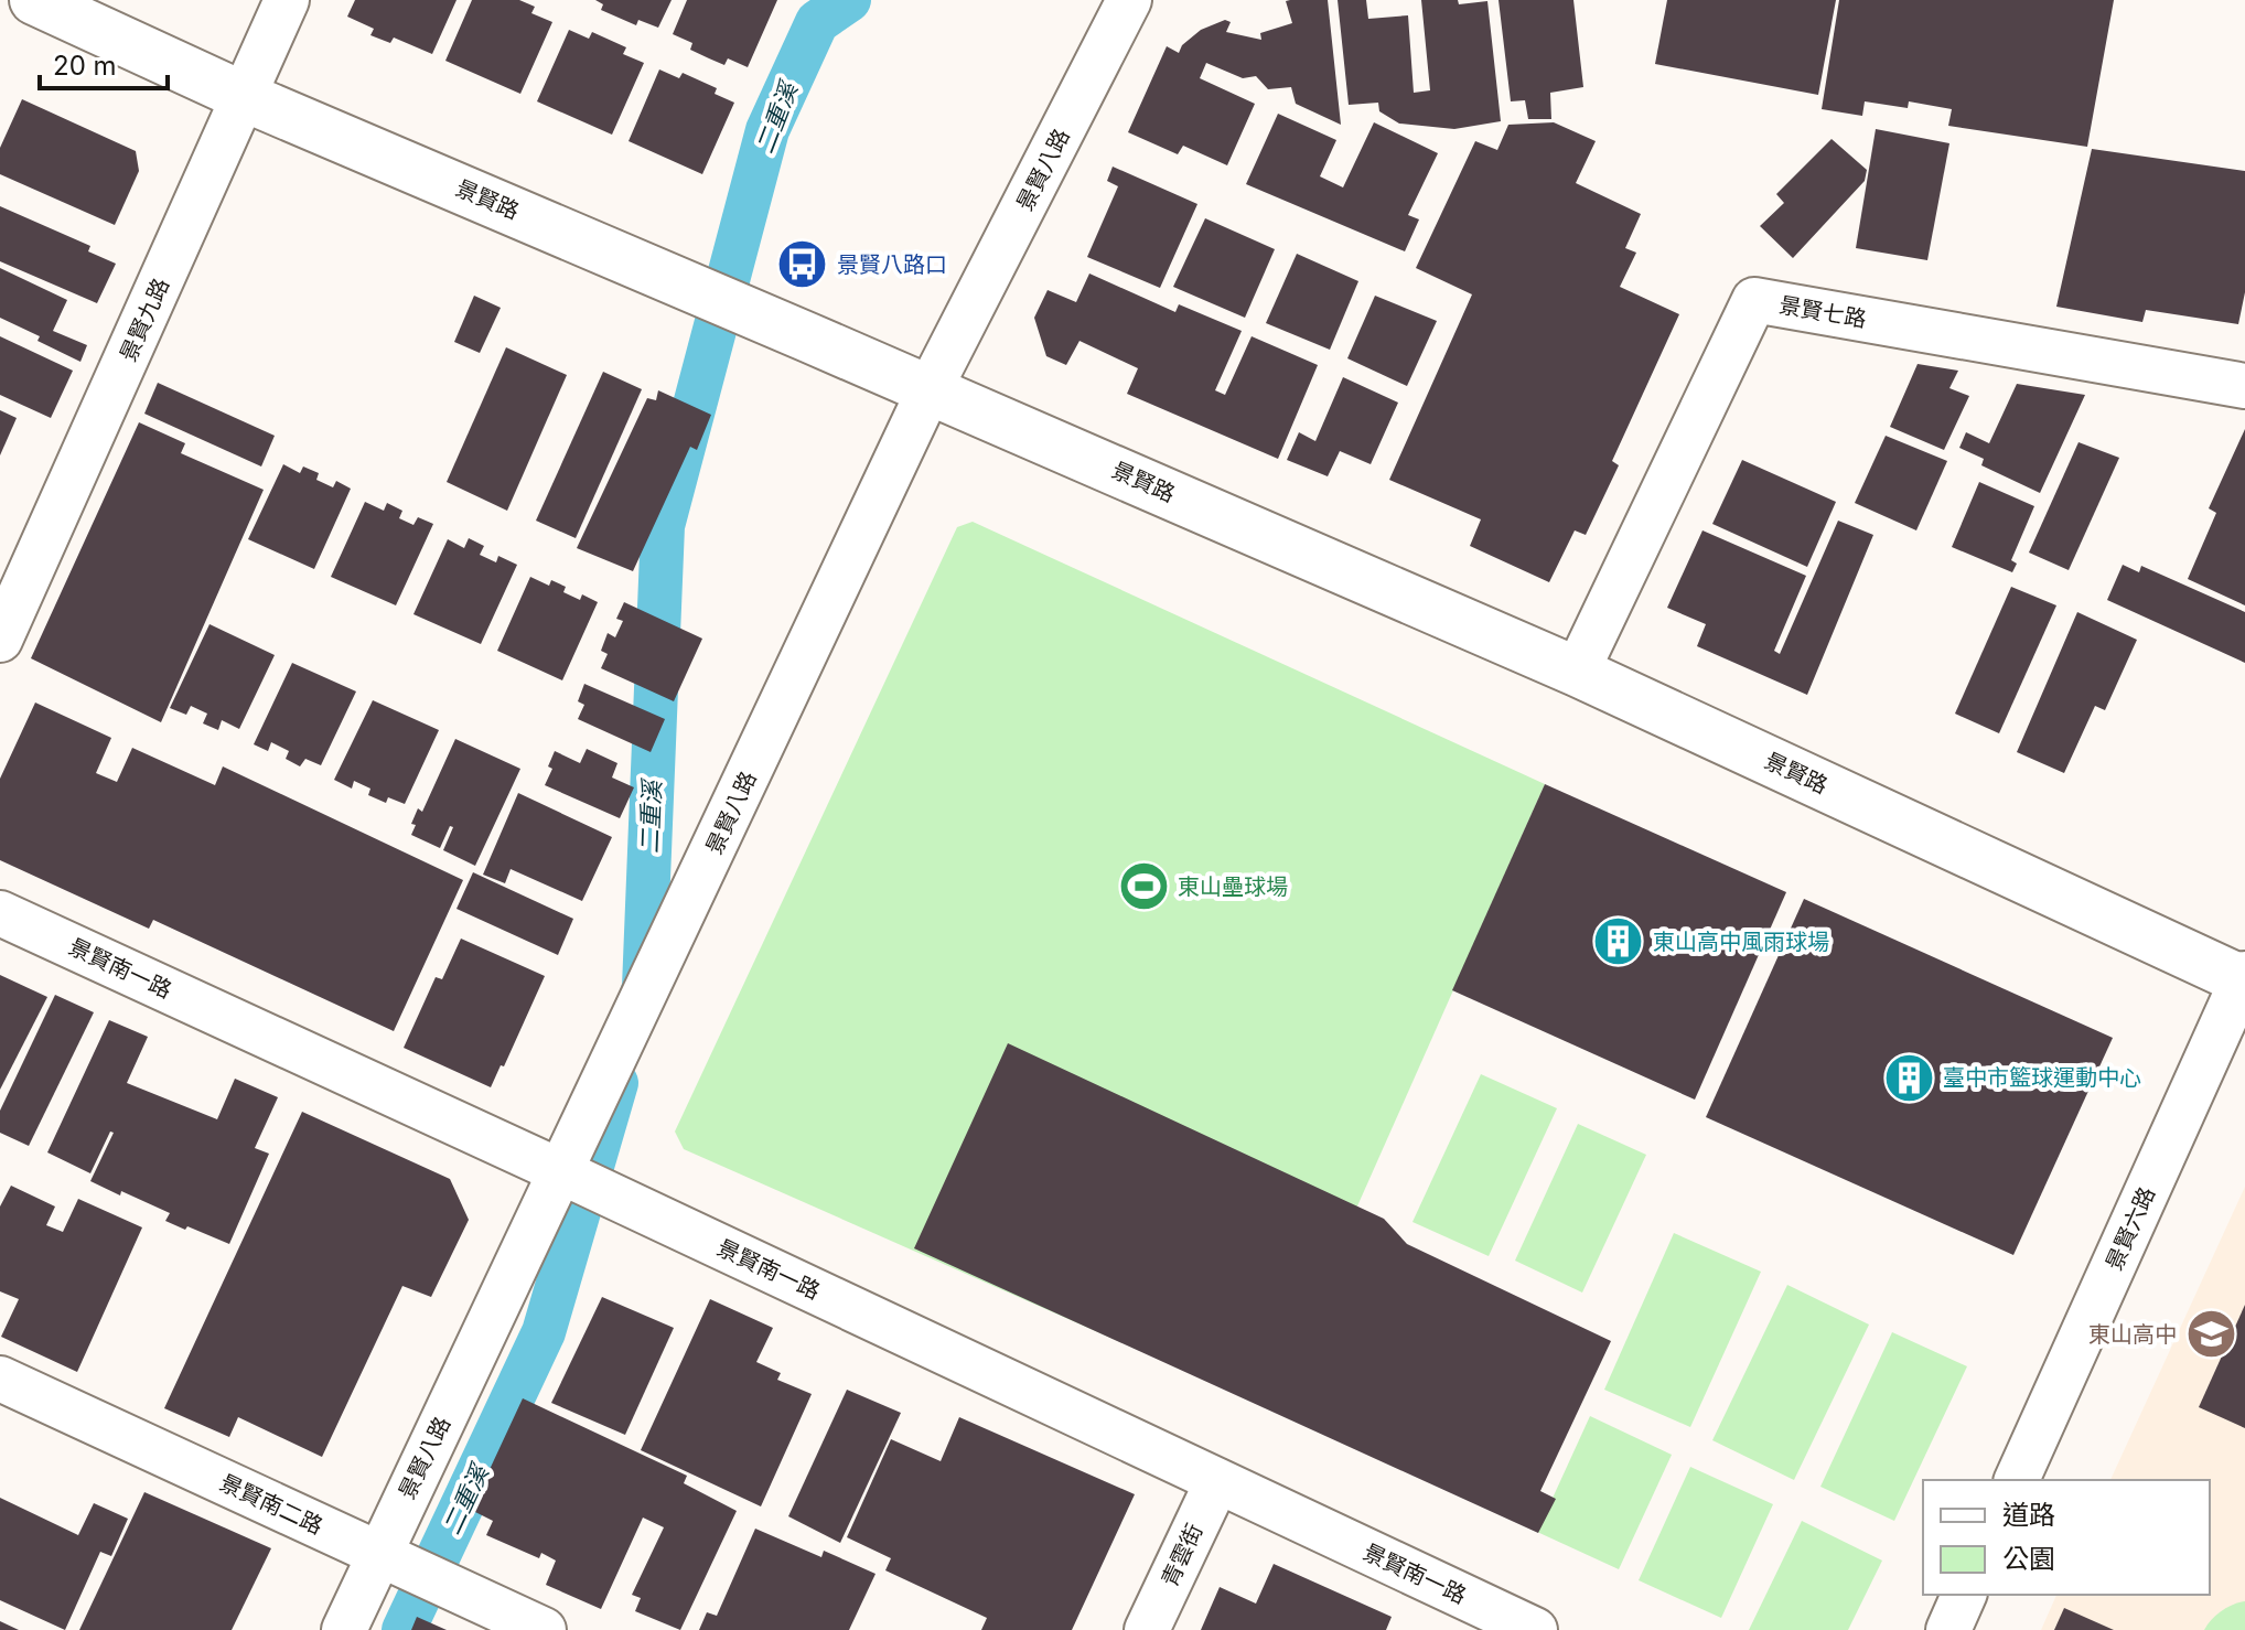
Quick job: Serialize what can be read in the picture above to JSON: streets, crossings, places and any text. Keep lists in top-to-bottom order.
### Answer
{
  "streets": {
    "street": [
      "景賢八路",
      "景賢路",
      "景賢七路",
      "景賢九路",
      "景賢南一路",
      "景賢六路",
      "景賢南二路",
      "青雲街"
    ]
  },
  "crossings": [
    ["景賢八路", "景賢路"],
    ["景賢八路", "景賢南一路"],
    ["景賢八路", "景賢南二路"],
    ["景賢路", "景賢七路"],
    ["景賢路", "景賢九路"],
    ["景賢路", "景賢六路"],
    ["景賢南一路", "青雲街"]
  ],
  "water": ["二重溪"],
  "places": {
    "bus stop": ["景賢八路口"],
    "sports": ["東山壘球場"],
    "building": ["東山高中風雨球場", "臺中市籃球運動中心"],
    "school or university": ["東山高中"]
  },
  "legend": ["道路", "公園"],
  "scale_bar": "20 m"
}
